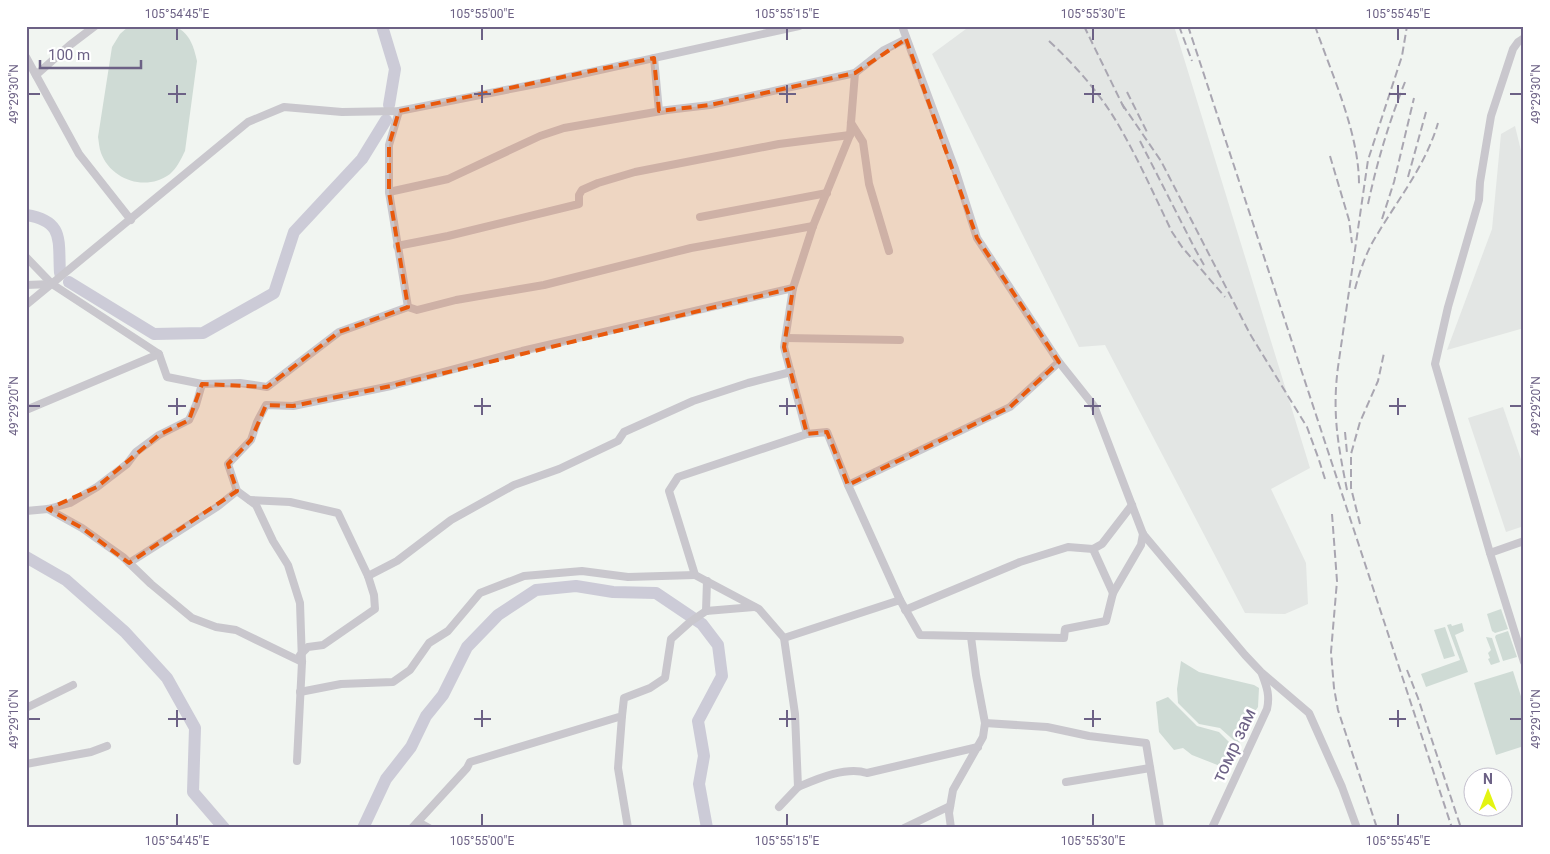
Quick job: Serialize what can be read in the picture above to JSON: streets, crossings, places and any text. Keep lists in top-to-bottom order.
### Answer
{
  "streets": {
    "street": ["томр зам"]
  },
  "scale_bar": "100 m",
  "north": "top",
  "coordinates": [
    "105°54'45\"E",
    "105°55'00\"E",
    "105°55'15\"E",
    "105°55'30\"E",
    "105°55'45\"E",
    "49°29'30\"N",
    "49°29'20\"N",
    "49°29'10\"N"
  ]
}
